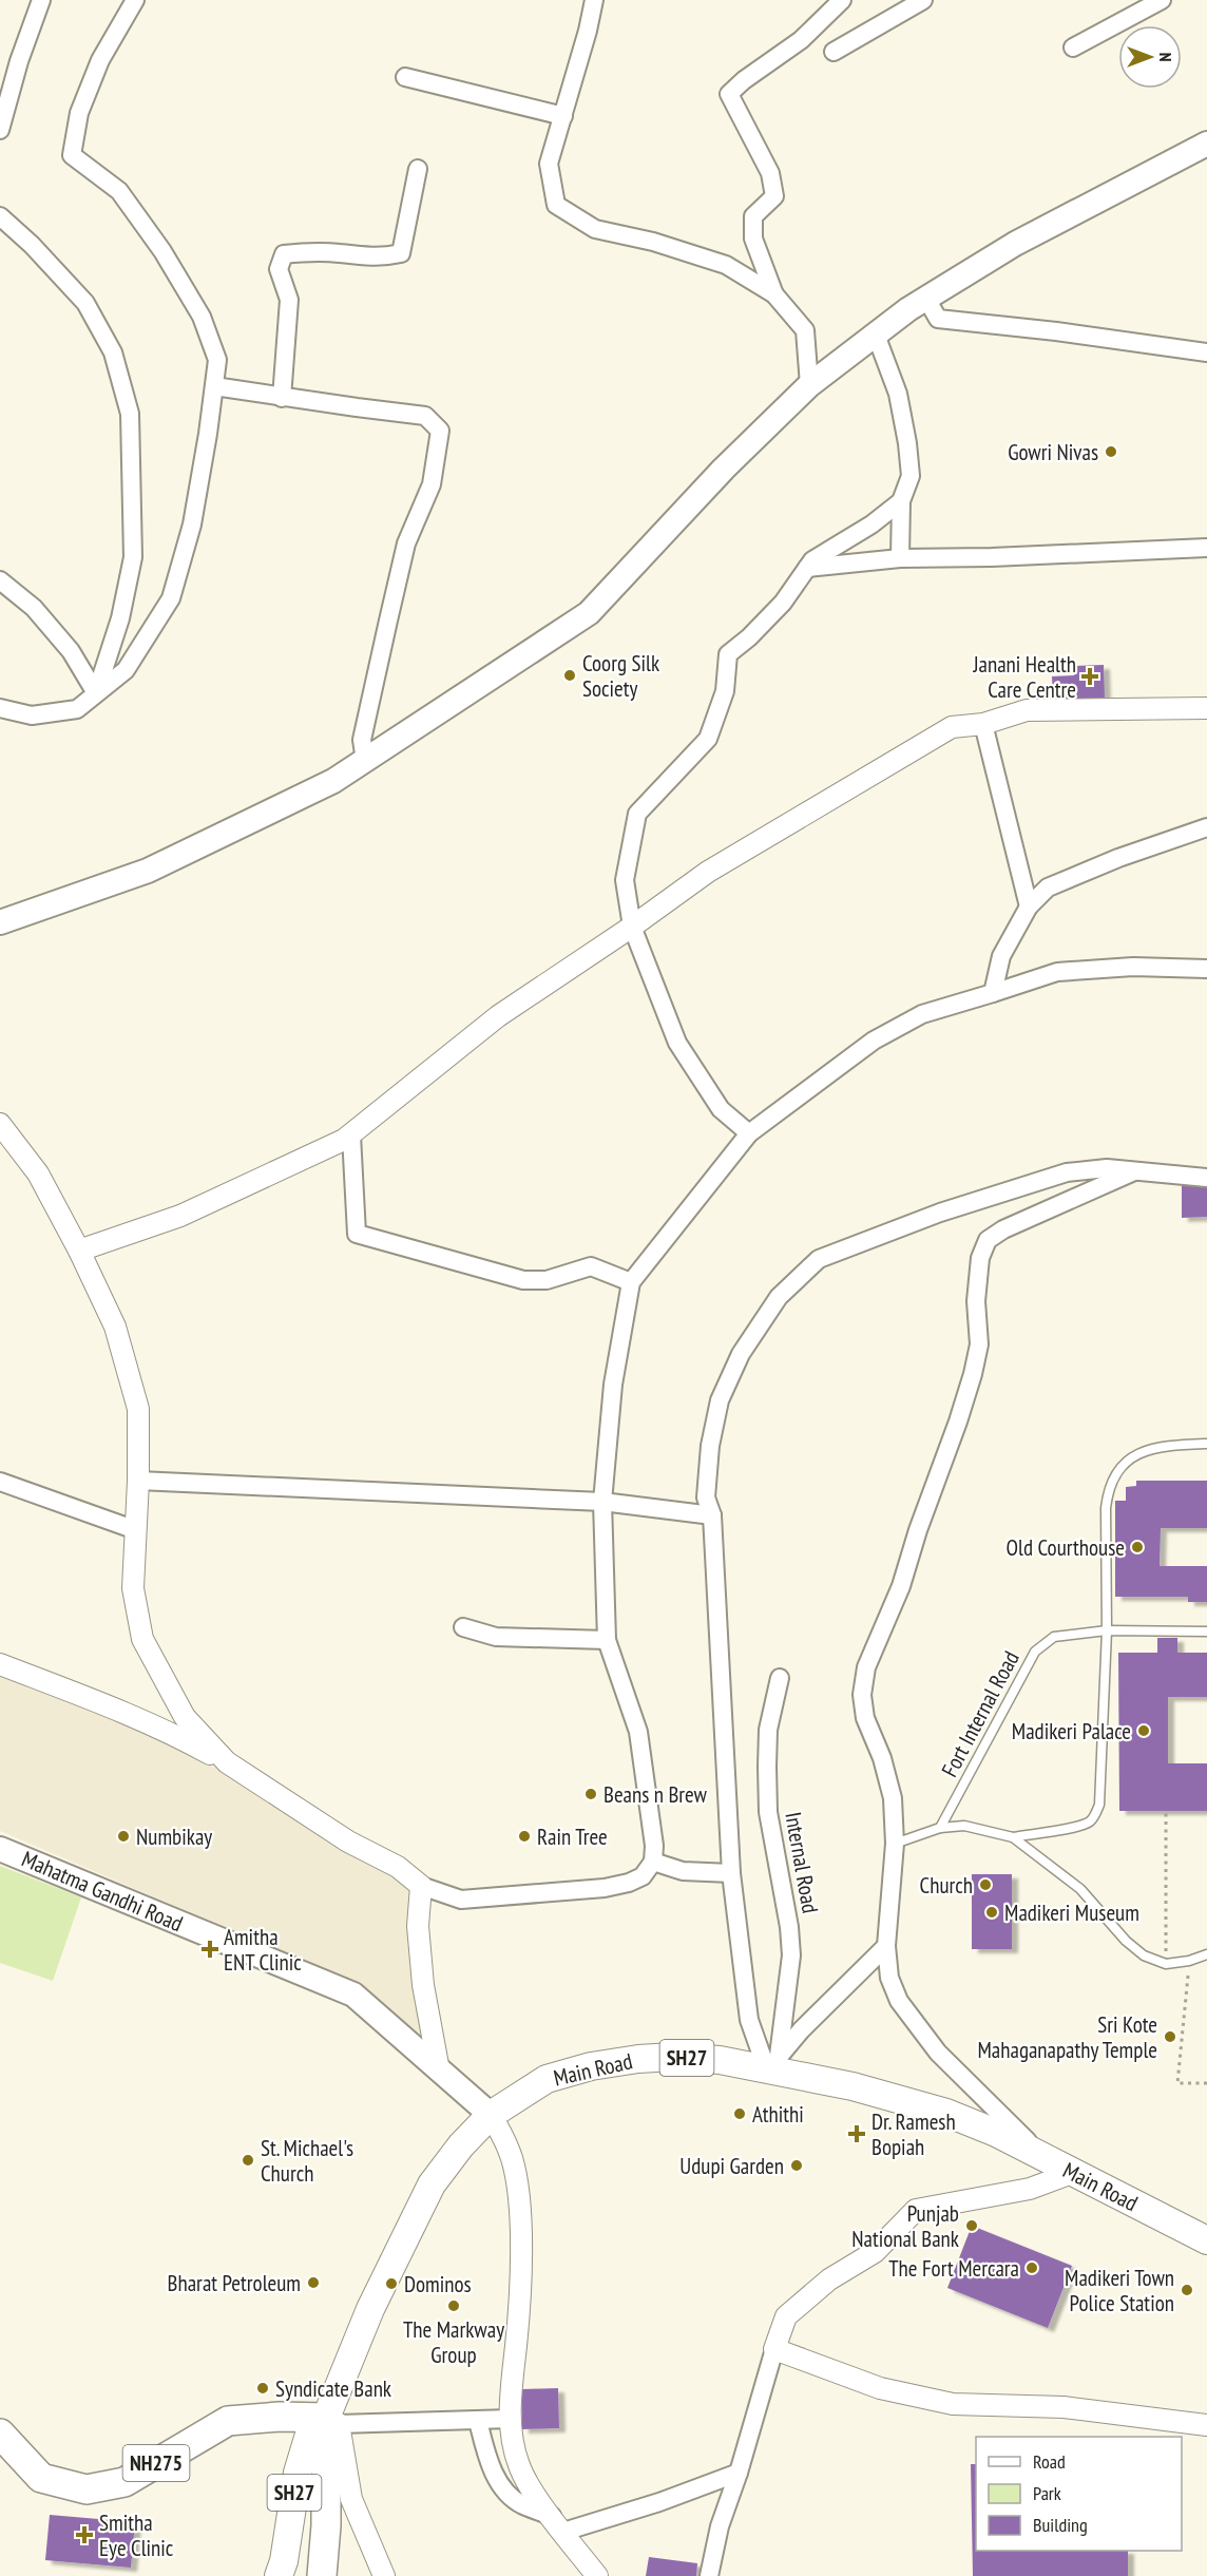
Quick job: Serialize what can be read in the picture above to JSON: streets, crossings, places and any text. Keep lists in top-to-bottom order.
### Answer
{
  "streets": {
    "highway": ["NH275"],
    "main road": ["Mahatma Gandhi Road", "SH27", "Main Road"],
    "street": ["Internal Road"],
    "lane": ["Fort Internal Road"]
  },
  "crossings": [
    ["Internal Road", "Main Road"],
    ["Mahatma Gandhi Road", "Main Road"],
    ["SH27", "Main Road"],
    ["SH27", "NH275"],
    ["Main Road", "NH275"]
  ],
  "places": {
    "other": [
      "Gowri Nivas",
      "Coorg Silk Society",
      "Old Courthouse",
      "Madikeri Palace",
      "Beans n Brew",
      "Numbikay",
      "Rain Tree",
      "Church",
      "Madikeri Museum",
      "Sri Kote Mahaganapathy Temple",
      "Athithi",
      "St. Michael's Church",
      "Udupi Garden",
      "Punjab National Bank",
      "The Fort Mercara",
      "Bharat Petroleum",
      "Dominos",
      "Madikeri Town Police Station",
      "The Markway Group",
      "Syndicate Bank"
    ],
    "health": [
      "Janani Health Care Centre",
      "Amitha ENT Clinic",
      "Dr. Ramesh Bopiah",
      "Smitha Eye Clinic"
    ]
  },
  "legend": ["Road", "Park", "Building"],
  "north": "right"
}
